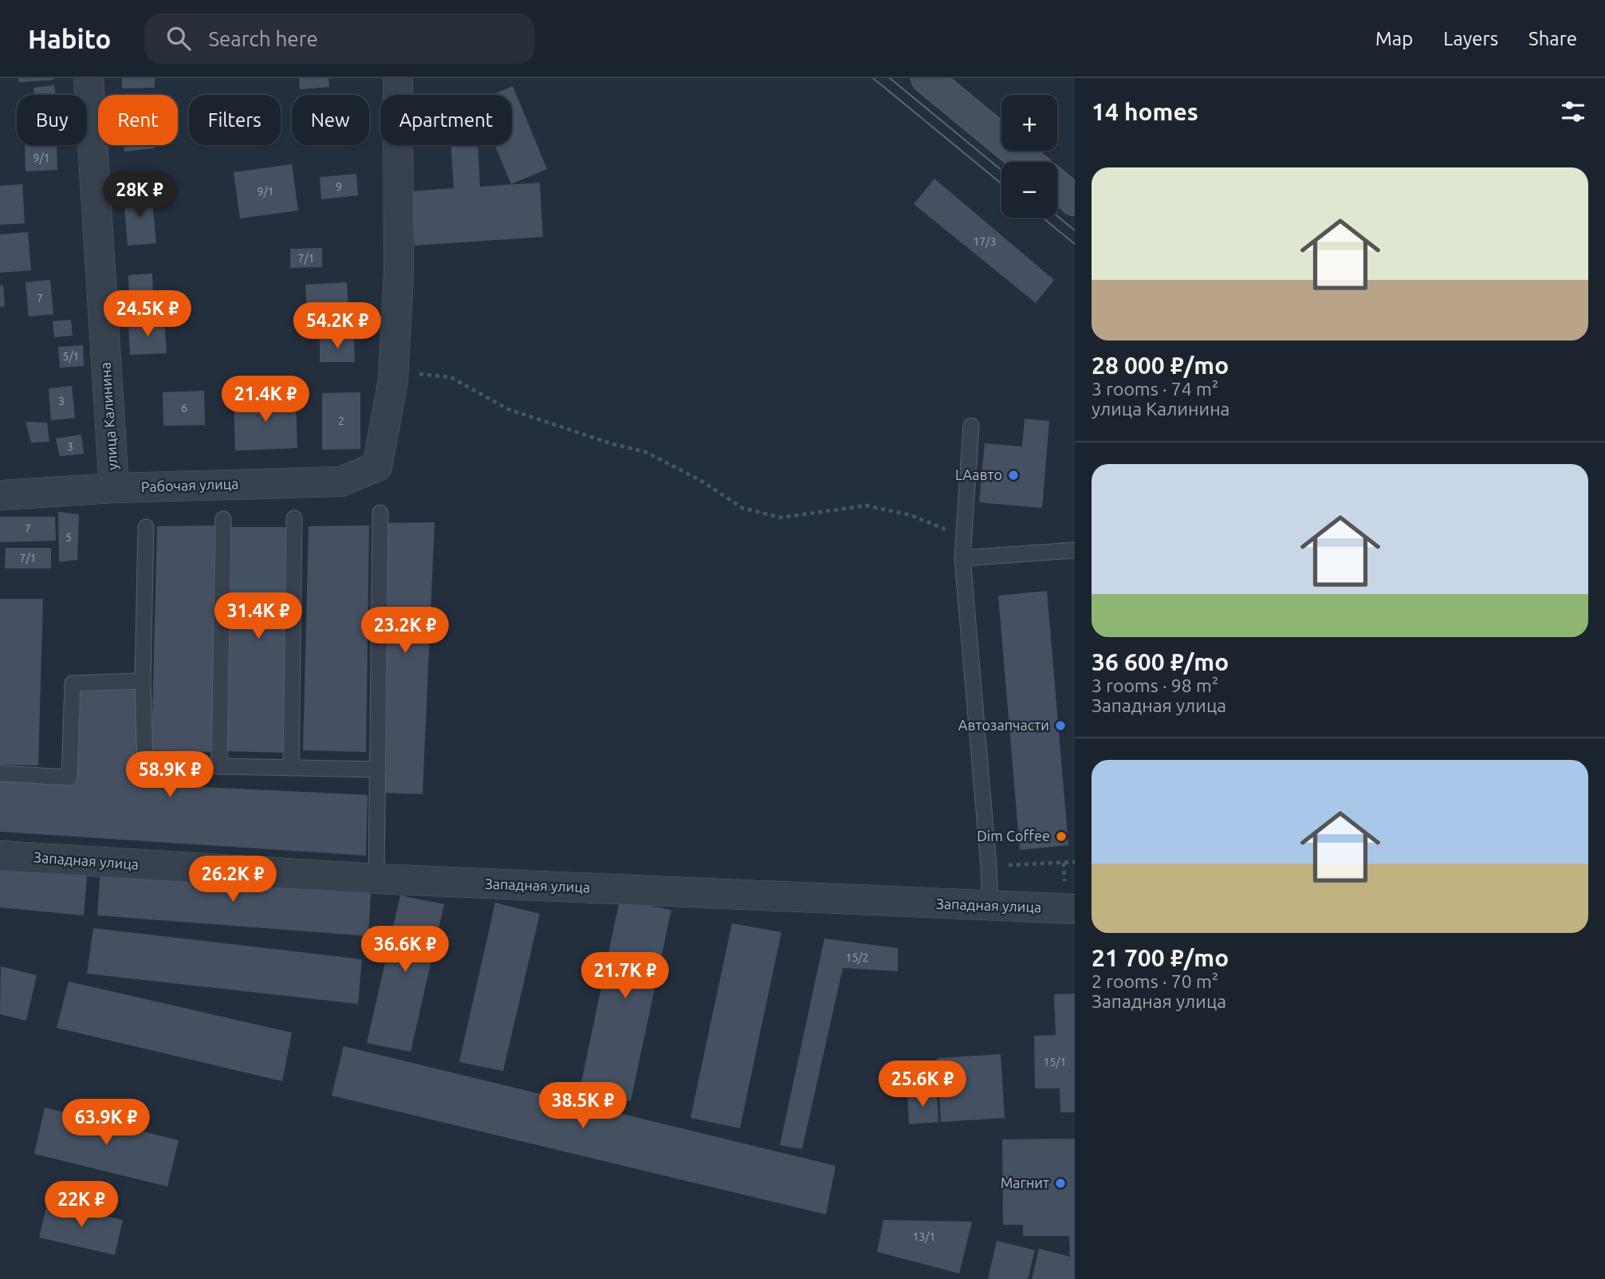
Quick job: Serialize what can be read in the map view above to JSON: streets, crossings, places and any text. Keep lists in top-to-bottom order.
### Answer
{
  "streets": {
    "street": ["улица Калинина", "Рабочая улица", "Западная улица"]
  },
  "crossings": [
    ["улица Калинина", "Рабочая улица"]
  ],
  "places": [
    "LAавто",
    "Автозапчасти",
    "Dim Coffee",
    "Магнит"
  ],
  "house_numbers": [
    "9/1",
    "9",
    "9/1",
    "17/3",
    "7/1",
    "7",
    "5/1",
    "3",
    "6",
    "2",
    "3",
    "7",
    "5",
    "7/1",
    "15/2",
    "15/1",
    "13/1"
  ],
  "page": {
    "header": "Habito",
    "search": "Search here",
    "nav": ["Map", "Layers", "Share"],
    "heading": "14 homes",
    "map_buttons": ["+", "−"],
    "chip": [
      "Buy",
      "Rent",
      "Filters",
      "New",
      "Apartment"
    ],
    "list": [
      {
        "name": "28 000 ₽/mo",
        "note": "3 rooms · 74 m² · улица Калинина"
      },
      {
        "name": "36 600 ₽/mo",
        "note": "3 rooms · 98 m² · Западная улица"
      },
      {
        "name": "21 700 ₽/mo",
        "note": "2 rooms · 70 m² · Западная улица"
      }
    ],
    "price": [
      "28K ₽",
      "24.5K ₽",
      "54.2K ₽",
      "21.4K ₽",
      "31.4K ₽",
      "23.2K ₽",
      "58.9K ₽",
      "26.2K ₽",
      "36.6K ₽",
      "21.7K ₽",
      "25.6K ₽",
      "38.5K ₽",
      "63.9K ₽",
      "22K ₽"
    ]
  }
}
